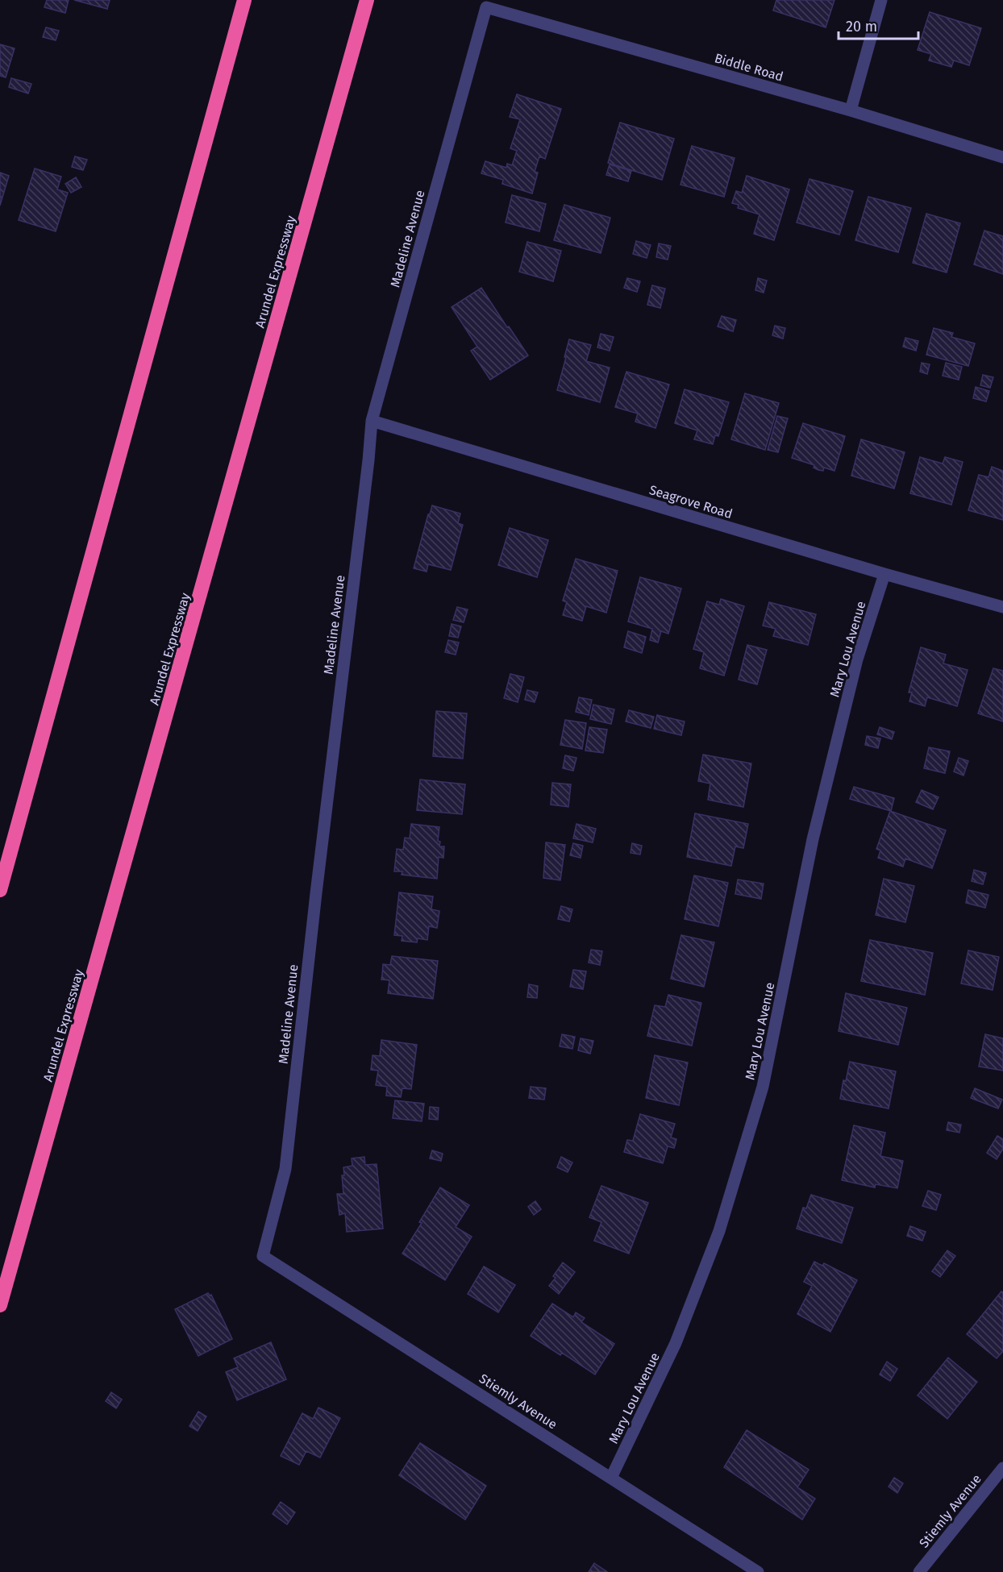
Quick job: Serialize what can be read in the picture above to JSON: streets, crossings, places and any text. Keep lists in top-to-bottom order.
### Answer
{
  "streets": {
    "highway": ["Arundel Expressway"],
    "street": [
      "Biddle Road",
      "Madeline Avenue",
      "Seagrove Road",
      "Mary Lou Avenue",
      "Stiemly Avenue"
    ]
  },
  "crossings": [
    ["Biddle Road", "Madeline Avenue"],
    ["Madeline Avenue", "Seagrove Road"],
    ["Madeline Avenue", "Stiemly Avenue"],
    ["Seagrove Road", "Mary Lou Avenue"],
    ["Mary Lou Avenue", "Stiemly Avenue"]
  ],
  "scale_bar": "20 m"
}
